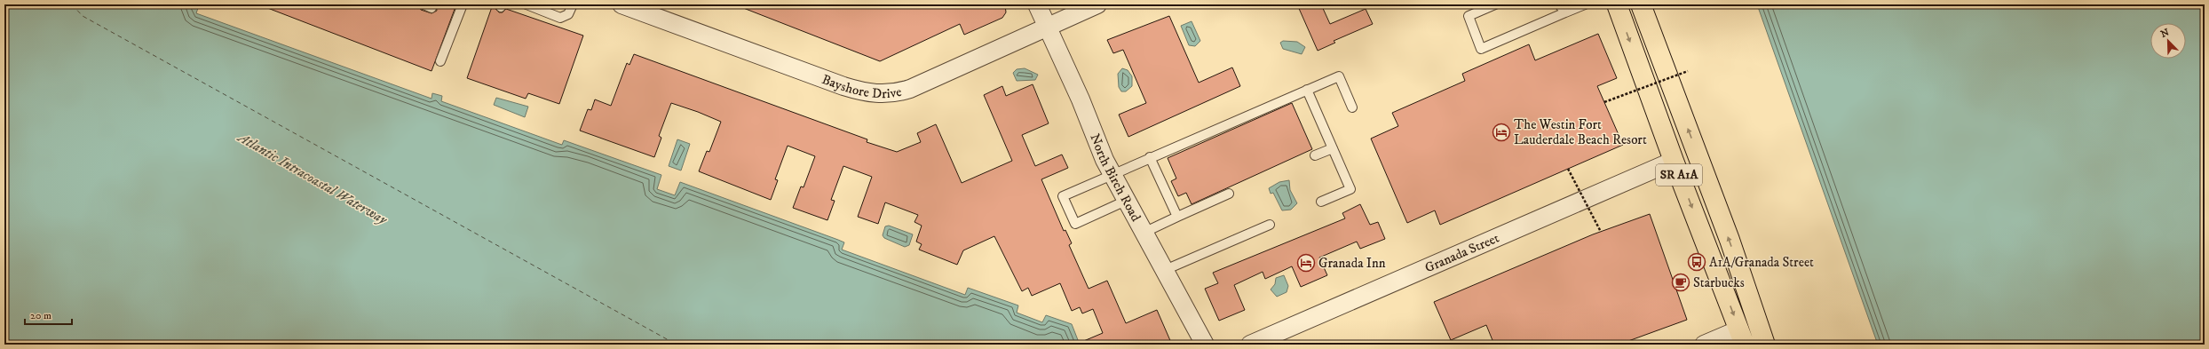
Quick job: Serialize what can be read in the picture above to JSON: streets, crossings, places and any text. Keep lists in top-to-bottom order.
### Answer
{
  "streets": {
    "main road": ["SR A1A"],
    "street": ["Bayshore Drive", "North Birch Road", "Granada Street"]
  },
  "crossings": [
    ["Bayshore Drive", "North Birch Road"],
    ["SR A1A", "Granada Street"]
  ],
  "water": ["Atlantic Intracoastal Waterway"],
  "places": {
    "hotel": ["The Westin Fort Lauderdale Beach Resort", "Granada Inn"],
    "bus stop": ["A1A/Granada Street"],
    "cafe": ["Starbucks"]
  },
  "scale_bar": "20 m",
  "north": "top left"
}
